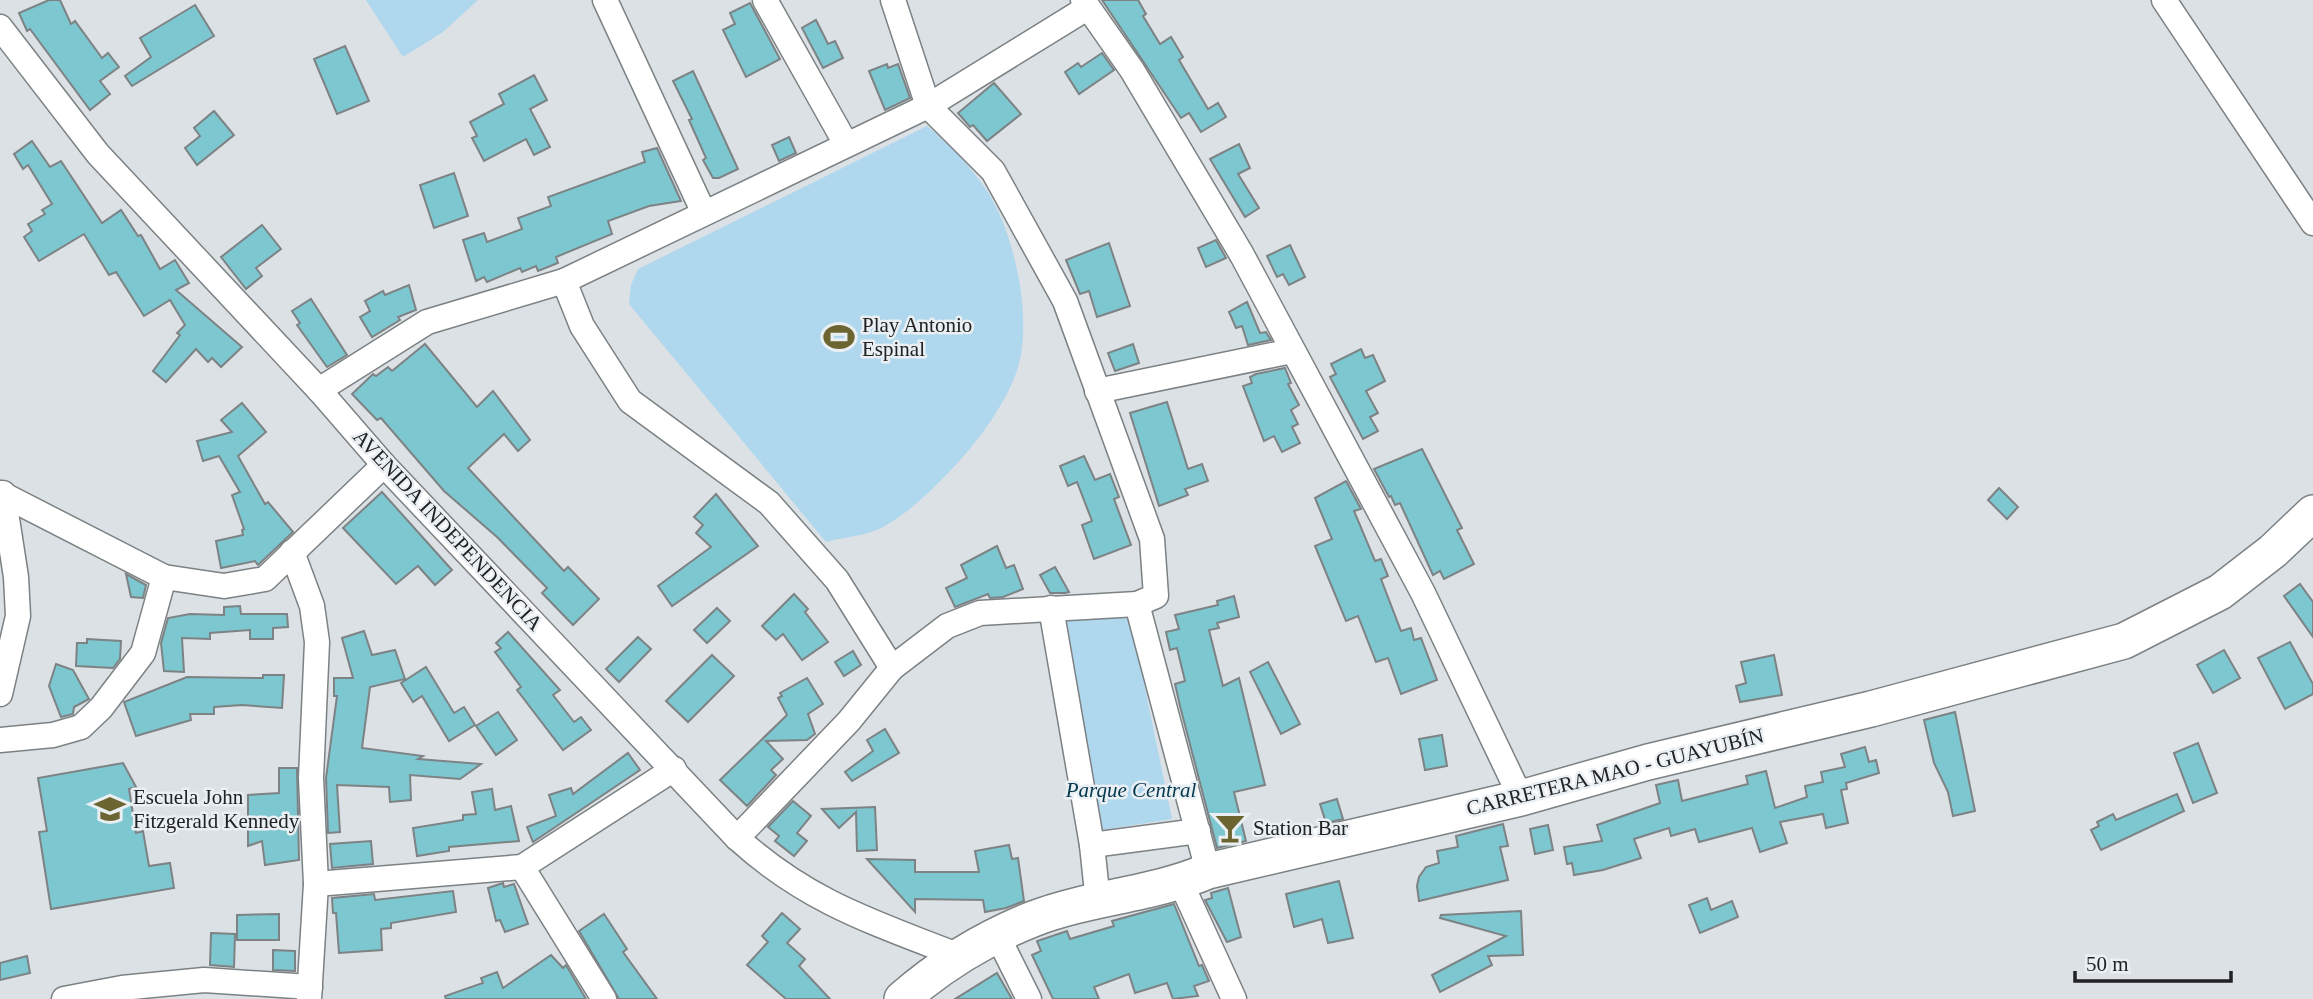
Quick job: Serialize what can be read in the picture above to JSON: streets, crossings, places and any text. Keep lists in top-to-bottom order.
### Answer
{
  "streets": {
    "main road": ["CARRETERA MAO - GUAYUBÍN"],
    "street": ["AVENIDA INDEPENDENCIA"]
  },
  "crossings": [
    ["AVENIDA INDEPENDENCIA", "CARRETERA MAO - GUAYUBÍN"]
  ],
  "parks": ["Parque Central"],
  "places": {
    "sports": ["Play Antonio Espinal"],
    "school or university": ["Escuela John Fitzgerald Kennedy"],
    "bar": ["Station Bar"]
  },
  "scale_bar": "50 m"
}
